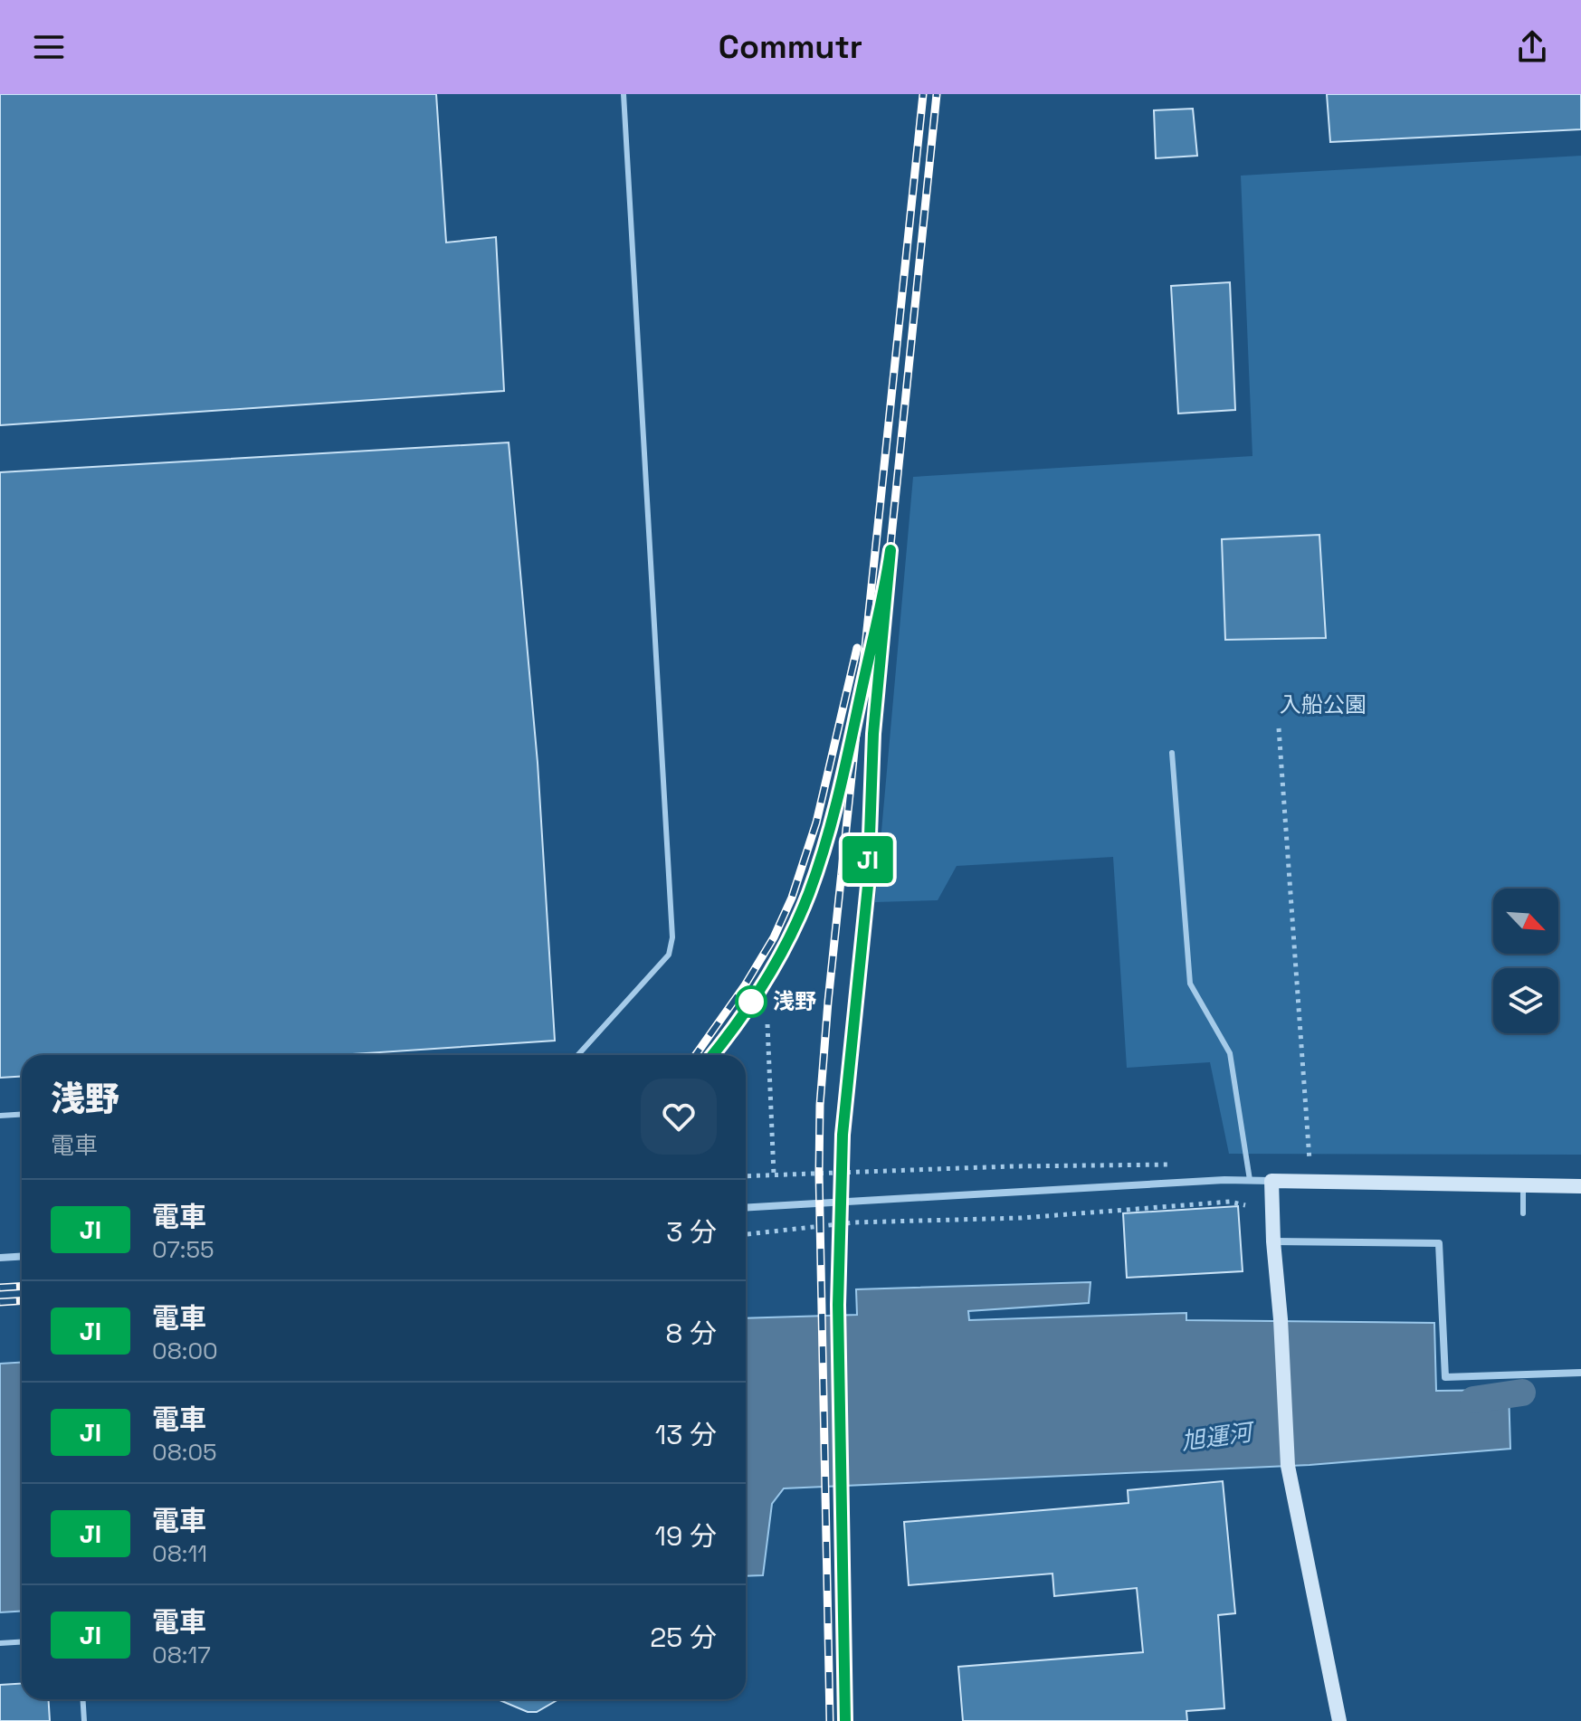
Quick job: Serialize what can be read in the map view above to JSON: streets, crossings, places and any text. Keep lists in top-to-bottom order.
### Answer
{
  "water": ["旭運河"],
  "parks": ["入船公園"],
  "places": ["浅野"],
  "north": "bottom right",
  "page": {
    "header": "Commutr",
    "on_map": "JI",
    "heading": ["浅野", "電車"],
    "list": [
      {
        "mark": "JI",
        "name": "電車",
        "note": "07:55",
        "value": "3 分"
      },
      {
        "mark": "JI",
        "name": "電車",
        "note": "08:00",
        "value": "8 分"
      },
      {
        "mark": "JI",
        "name": "電車",
        "note": "08:05",
        "value": "13 分"
      },
      {
        "mark": "JI",
        "name": "電車",
        "note": "08:11",
        "value": "19 分"
      },
      {
        "mark": "JI",
        "name": "電車",
        "note": "08:17",
        "value": "25 分"
      }
    ]
  }
}
